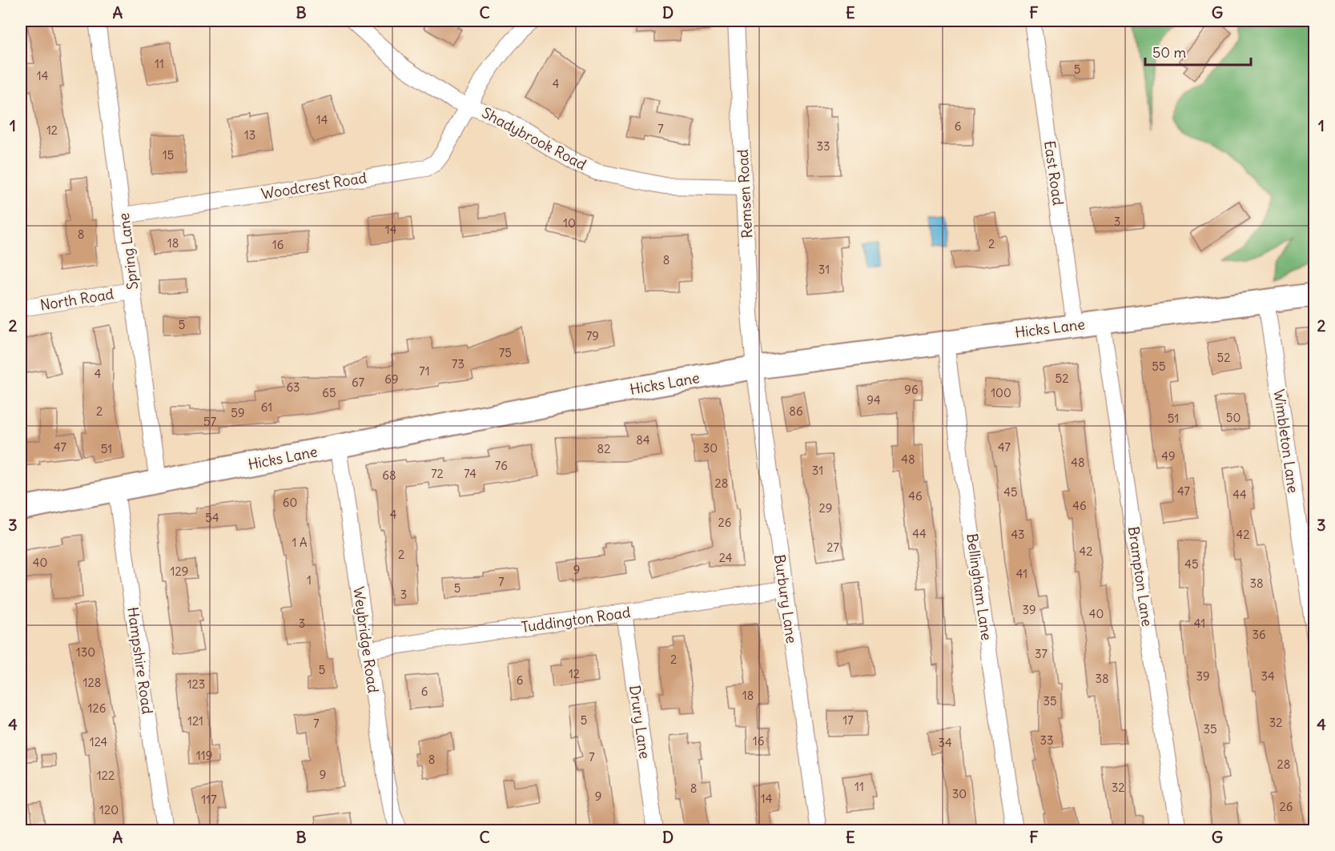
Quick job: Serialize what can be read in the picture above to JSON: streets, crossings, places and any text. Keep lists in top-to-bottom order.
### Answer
{
  "streets": {
    "main road": ["Hicks Lane"],
    "street": [
      "Shadybrook Road",
      "East Road",
      "Woodcrest Road",
      "Remsen Road",
      "Spring Lane",
      "North Road",
      "Wimbleton Lane",
      "Brampton Lane",
      "Bellingham Lane",
      "Burbury Lane",
      "Tuddington Road",
      "Weybridge Road",
      "Hampshire Road",
      "Drury Lane"
    ]
  },
  "crossings": [
    ["Shadybrook Road", "Woodcrest Road"],
    ["Shadybrook Road", "Remsen Road"],
    ["East Road", "Hicks Lane"],
    ["Woodcrest Road", "Spring Lane"],
    ["Remsen Road", "Hicks Lane"],
    ["Remsen Road", "Burbury Lane"],
    ["Spring Lane", "North Road"],
    ["Spring Lane", "Hicks Lane"],
    ["Hicks Lane", "Wimbleton Lane"],
    ["Hicks Lane", "Brampton Lane"],
    ["Hicks Lane", "Bellingham Lane"],
    ["Hicks Lane", "Burbury Lane"],
    ["Hicks Lane", "Weybridge Road"],
    ["Hicks Lane", "Hampshire Road"],
    ["Burbury Lane", "Tuddington Road"],
    ["Tuddington Road", "Weybridge Road"],
    ["Tuddington Road", "Drury Lane"]
  ],
  "house_numbers": [
    "11",
    "5",
    "14",
    "4",
    "14",
    "6",
    "7",
    "12",
    "13",
    "33",
    "15",
    "3",
    "10",
    "14",
    "8",
    "18",
    "2",
    "16",
    "8",
    "31",
    "5",
    "79",
    "75",
    "52",
    "73",
    "55",
    "71",
    "4",
    "52",
    "69",
    "67",
    "63",
    "96",
    "65",
    "100",
    "94",
    "61",
    "2",
    "86",
    "59",
    "50",
    "51",
    "57",
    "84",
    "47",
    "47",
    "30",
    "51",
    "82",
    "49",
    "48",
    "48",
    "76",
    "31",
    "72",
    "74",
    "68",
    "28",
    "47",
    "45",
    "44",
    "46",
    "60",
    "46",
    "29",
    "4",
    "54",
    "26",
    "44",
    "43",
    "42",
    "1 A",
    "27",
    "42",
    "2",
    "24",
    "40",
    "45",
    "9",
    "129",
    "41",
    "1",
    "7",
    "38",
    "5",
    "3",
    "39",
    "40",
    "3",
    "41",
    "36",
    "130",
    "37",
    "2",
    "5",
    "12",
    "39",
    "34",
    "38",
    "6",
    "128",
    "123",
    "6",
    "18",
    "35",
    "126",
    "5",
    "17",
    "121",
    "32",
    "7",
    "35",
    "33",
    "16",
    "124",
    "34",
    "119",
    "7",
    "8",
    "28",
    "9",
    "122",
    "11",
    "32",
    "8",
    "30",
    "9",
    "14",
    "117",
    "26",
    "120"
  ],
  "scale_bar": "50 m",
  "grid": {
    "columns": [
      "A",
      "B",
      "C",
      "D",
      "E",
      "F",
      "G"
    ],
    "rows": [
      "1",
      "2",
      "3",
      "4"
    ]
  }
}
